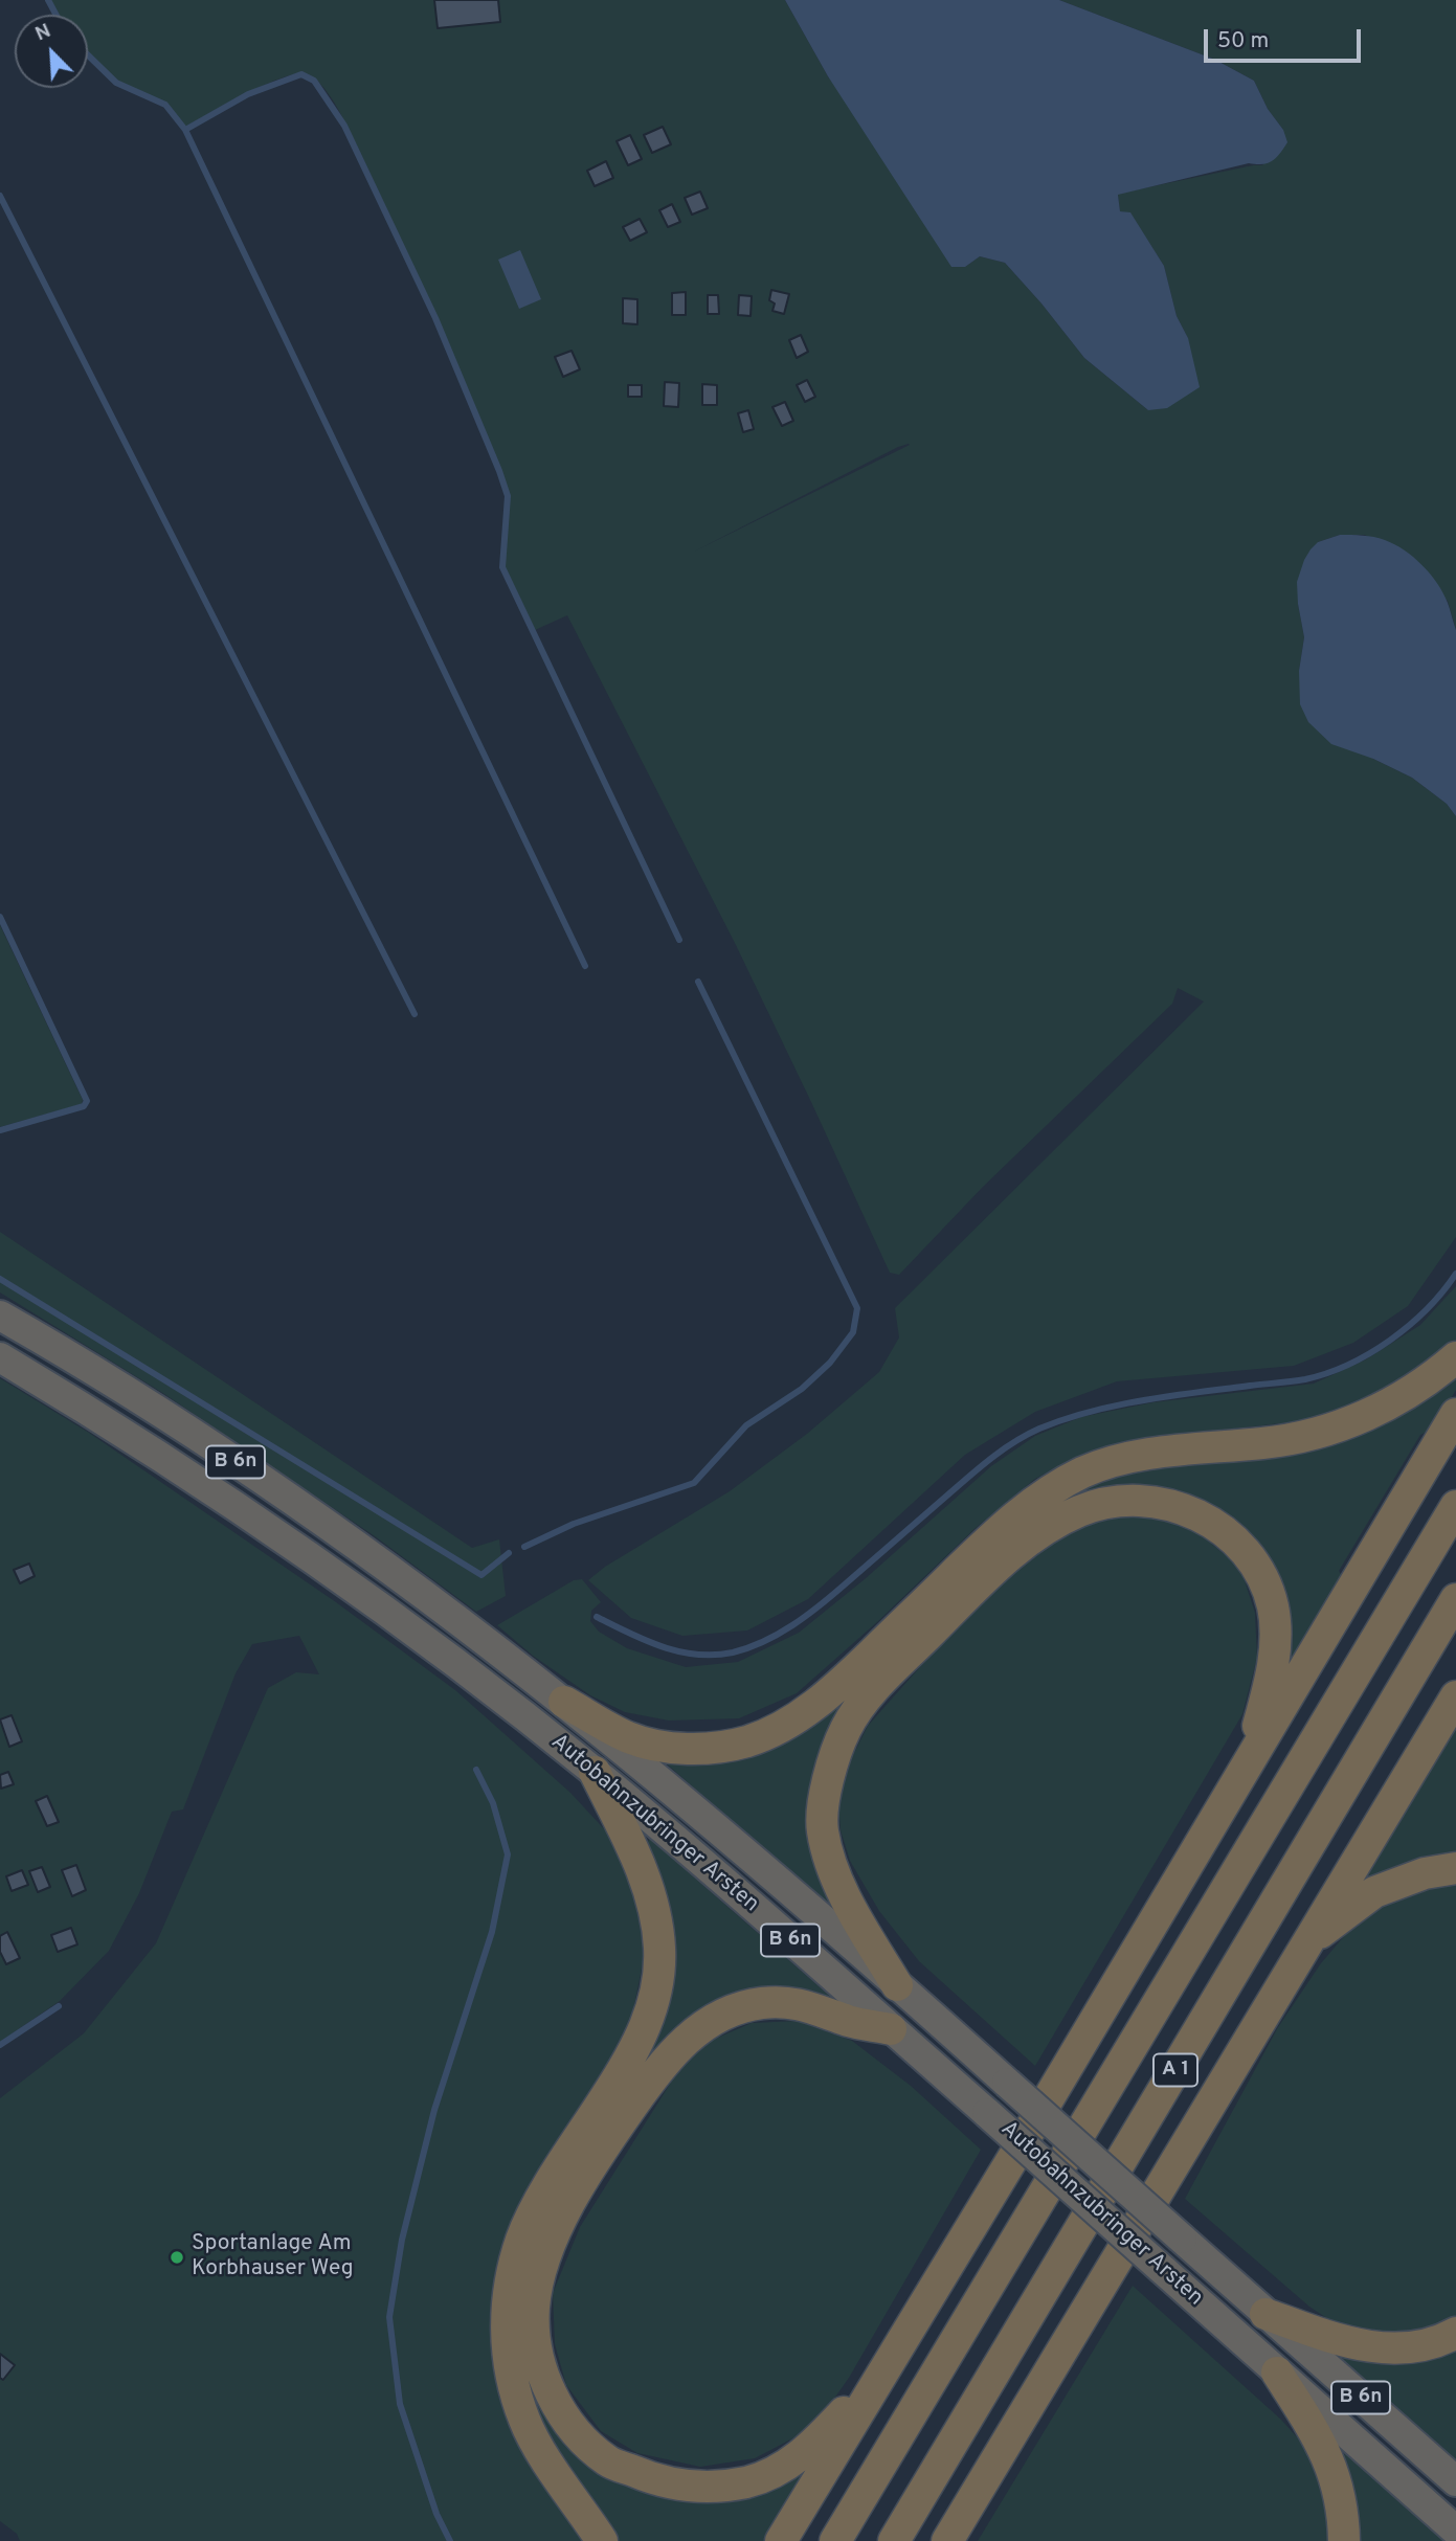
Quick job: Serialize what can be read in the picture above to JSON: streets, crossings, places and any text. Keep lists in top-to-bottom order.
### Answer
{
  "streets": {
    "highway": ["B 6n", "Autobahnzubringer Arsten", "A 1"]
  },
  "places": ["Sportanlage Am Korbhauser Weg"],
  "scale_bar": "50 m",
  "north": "top left"
}
